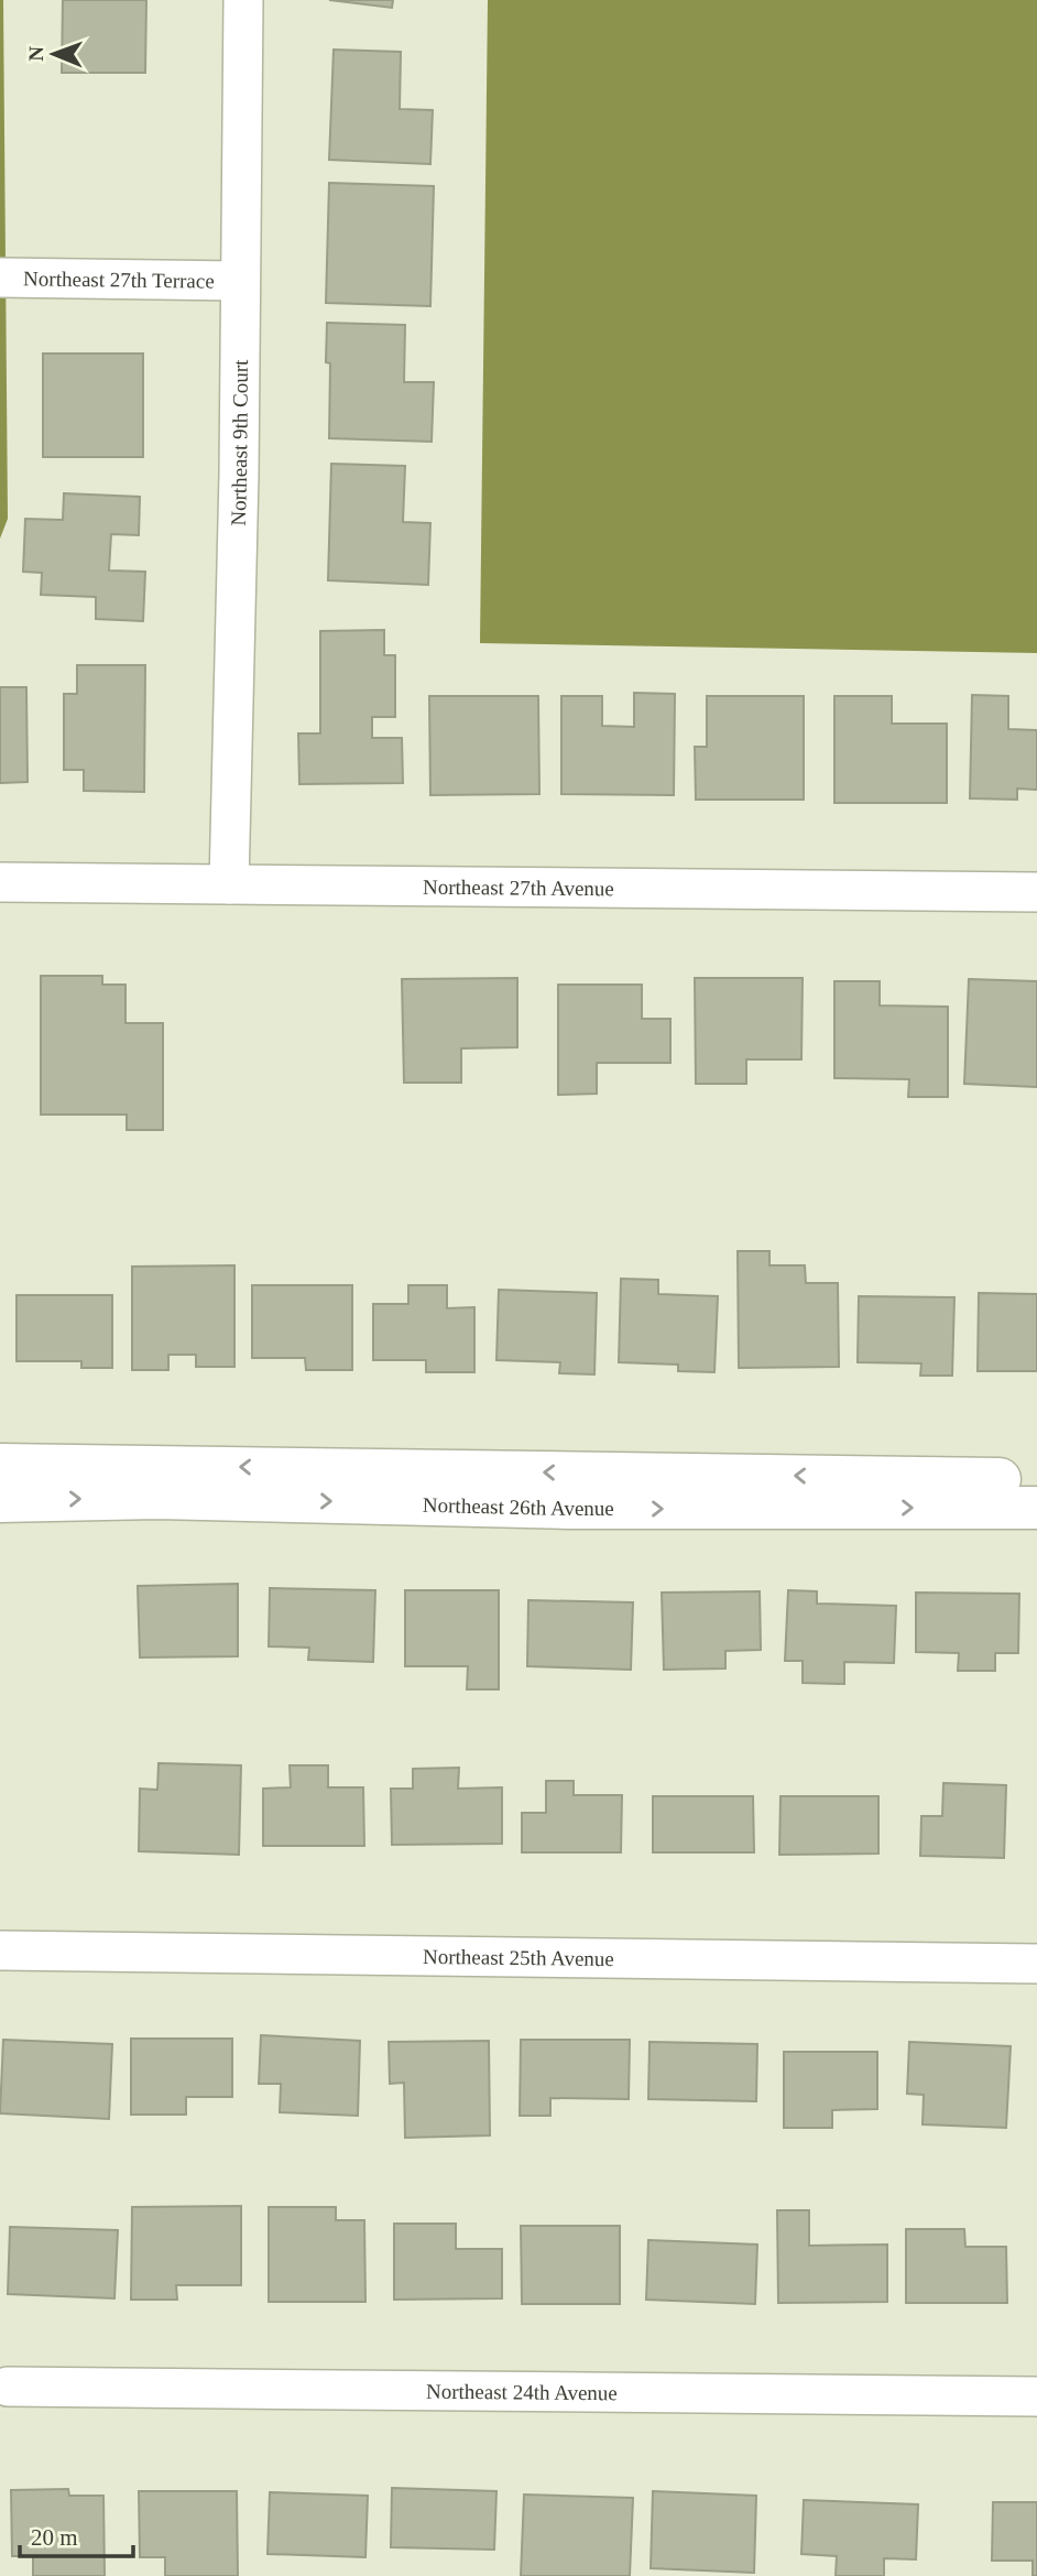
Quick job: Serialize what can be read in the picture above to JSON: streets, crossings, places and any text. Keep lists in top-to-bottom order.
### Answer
{
  "streets": {
    "street": [
      "Northeast 27th Terrace",
      "Northeast 9th Court",
      "Northeast 27th Avenue",
      "Northeast 26th Avenue",
      "Northeast 25th Avenue",
      "Northeast 24th Avenue"
    ]
  },
  "crossings": [
    ["Northeast 27th Terrace", "Northeast 9th Court"],
    ["Northeast 9th Court", "Northeast 27th Avenue"]
  ],
  "scale_bar": "20 m",
  "north": "left"
}
